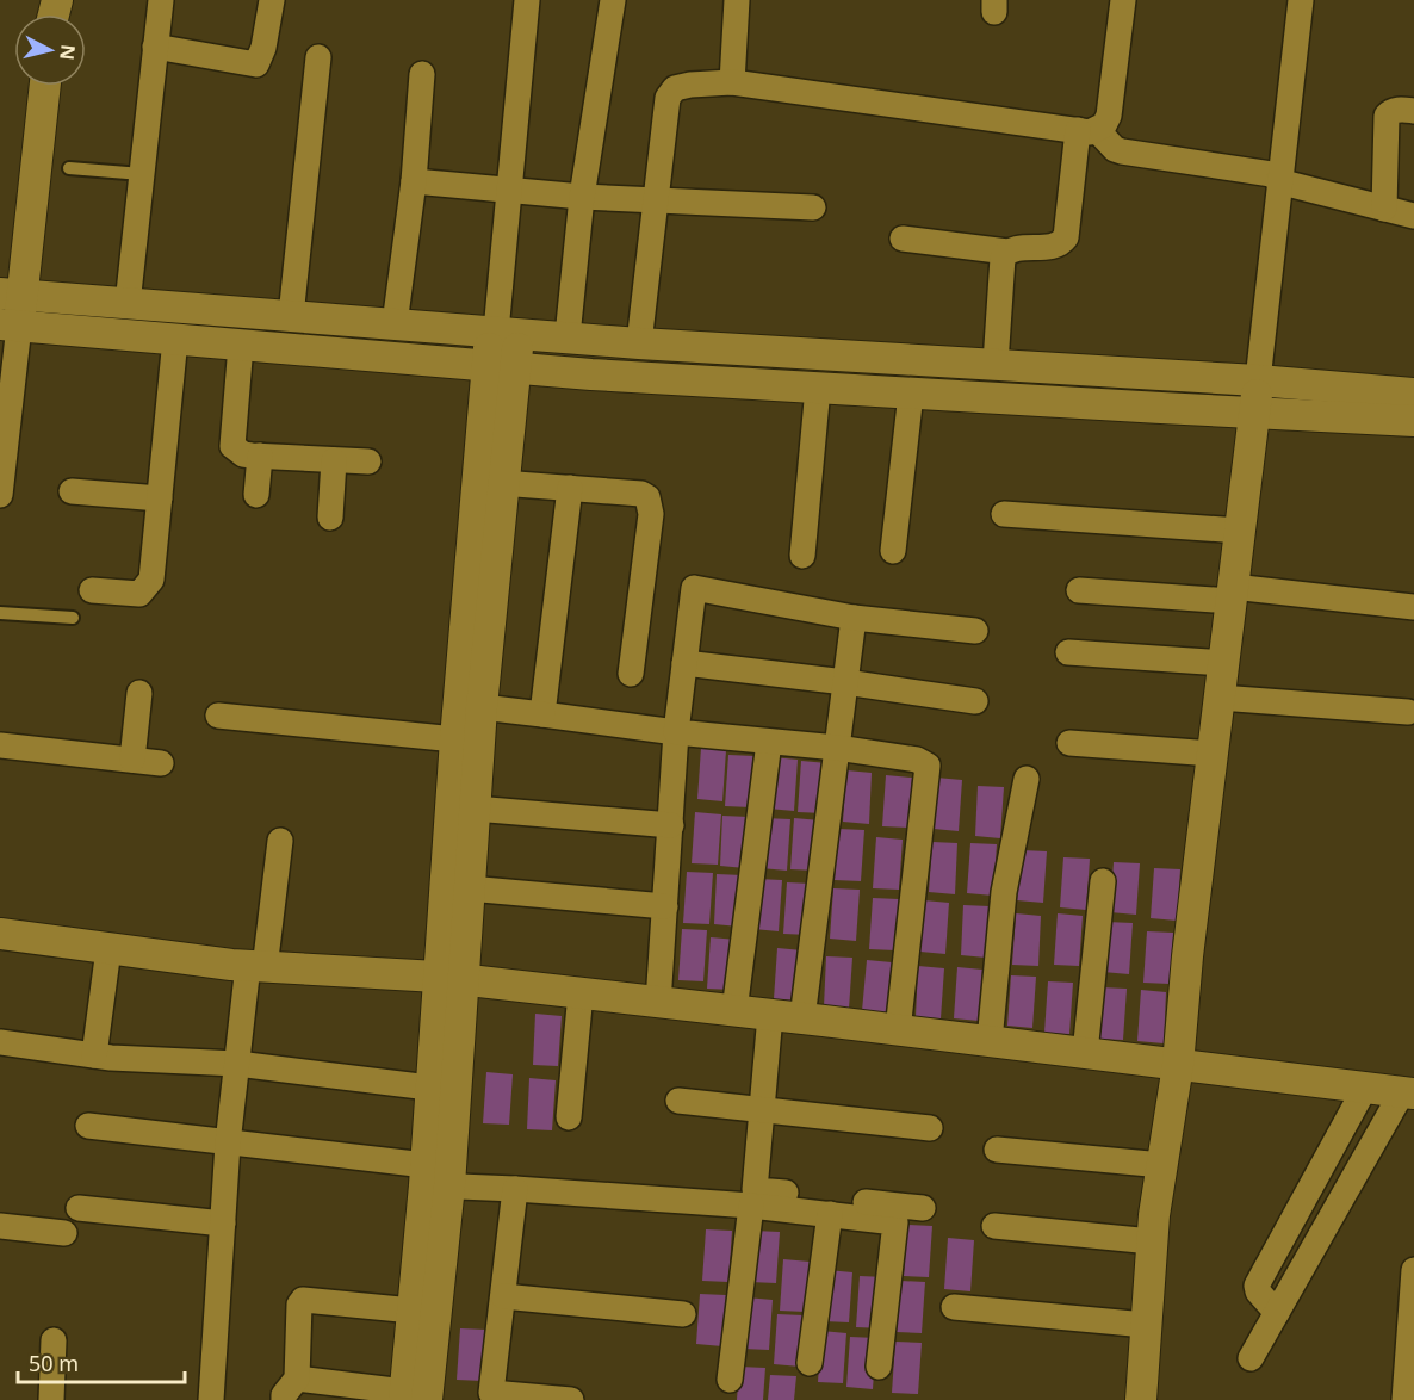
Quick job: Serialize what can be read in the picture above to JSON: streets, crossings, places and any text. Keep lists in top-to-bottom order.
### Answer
{
  "scale_bar": "50 m",
  "north": "right"
}
